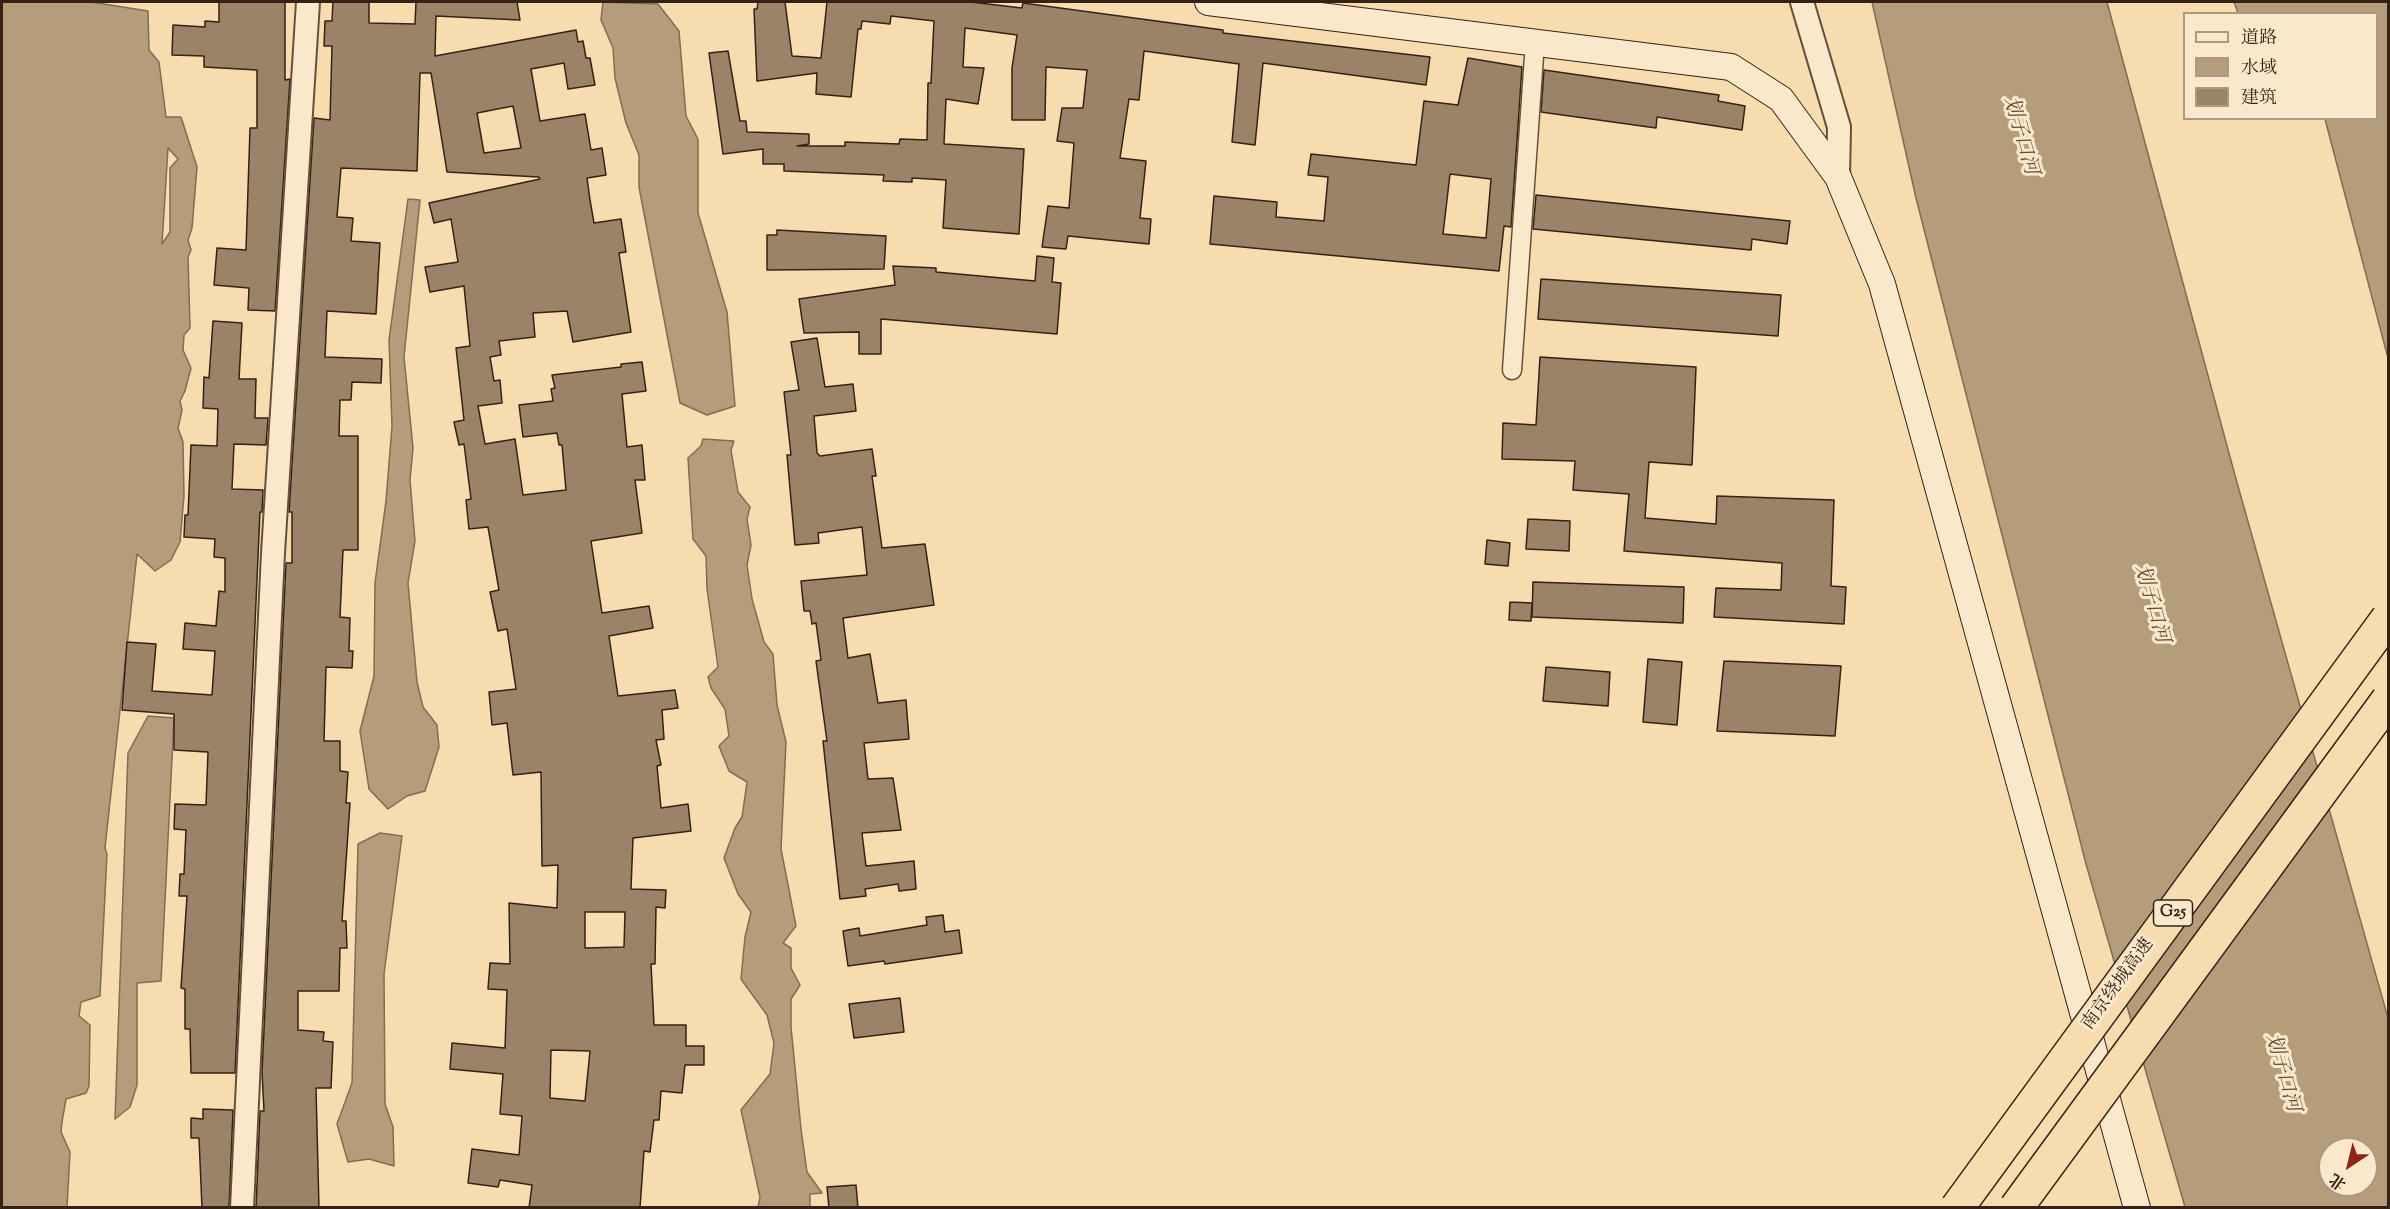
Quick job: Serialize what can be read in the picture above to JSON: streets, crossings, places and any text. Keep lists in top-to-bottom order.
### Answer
{
  "streets": {
    "highway": ["G25", "南京绕城高速"]
  },
  "water": ["划子口河"],
  "legend": ["道路", "水域", "建筑"],
  "north": "bottom left"
}
